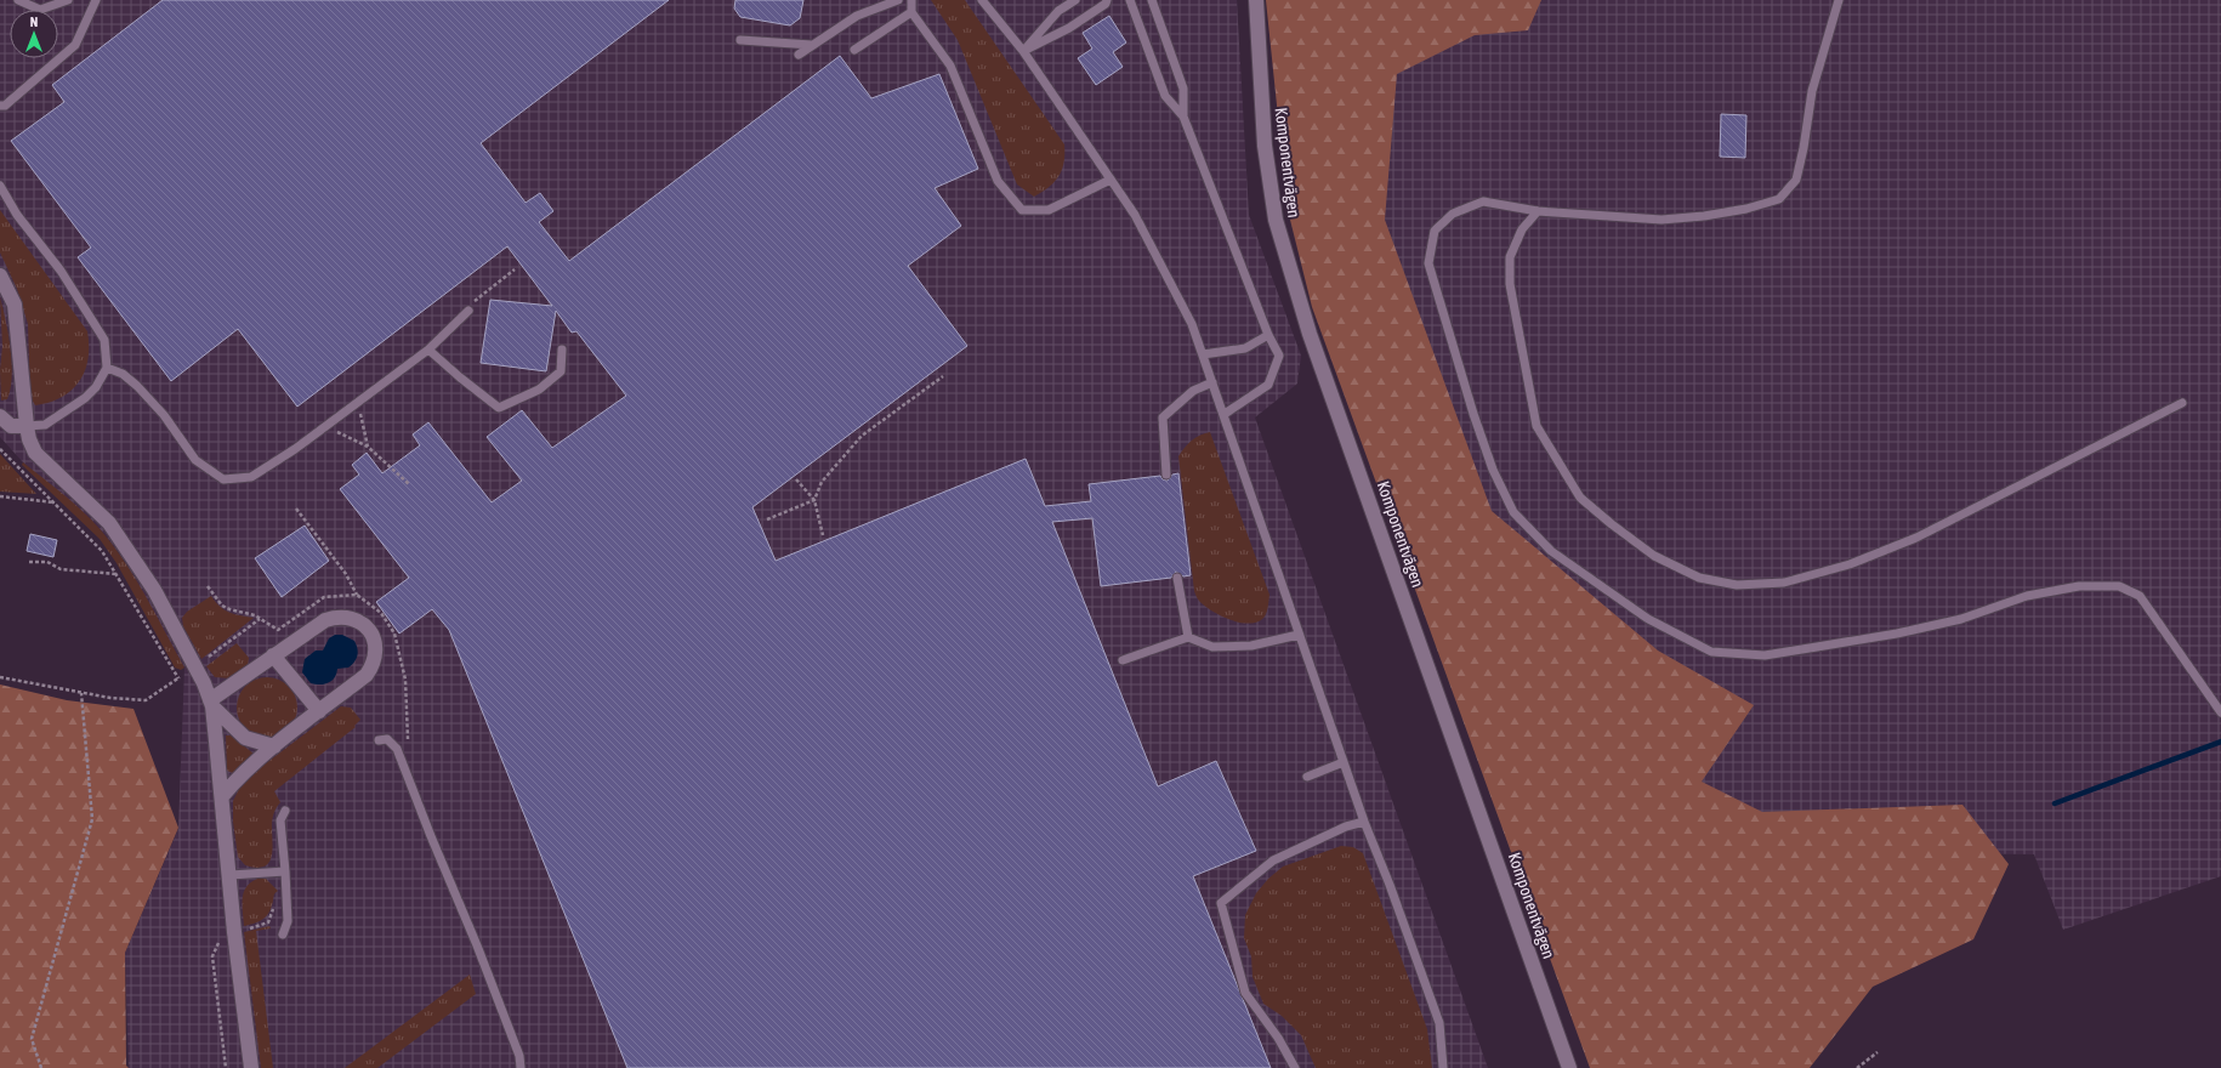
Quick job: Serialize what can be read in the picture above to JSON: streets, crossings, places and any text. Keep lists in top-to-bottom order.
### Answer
{
  "streets": {
    "street": ["Komponentvägen"]
  },
  "north": "top"
}
